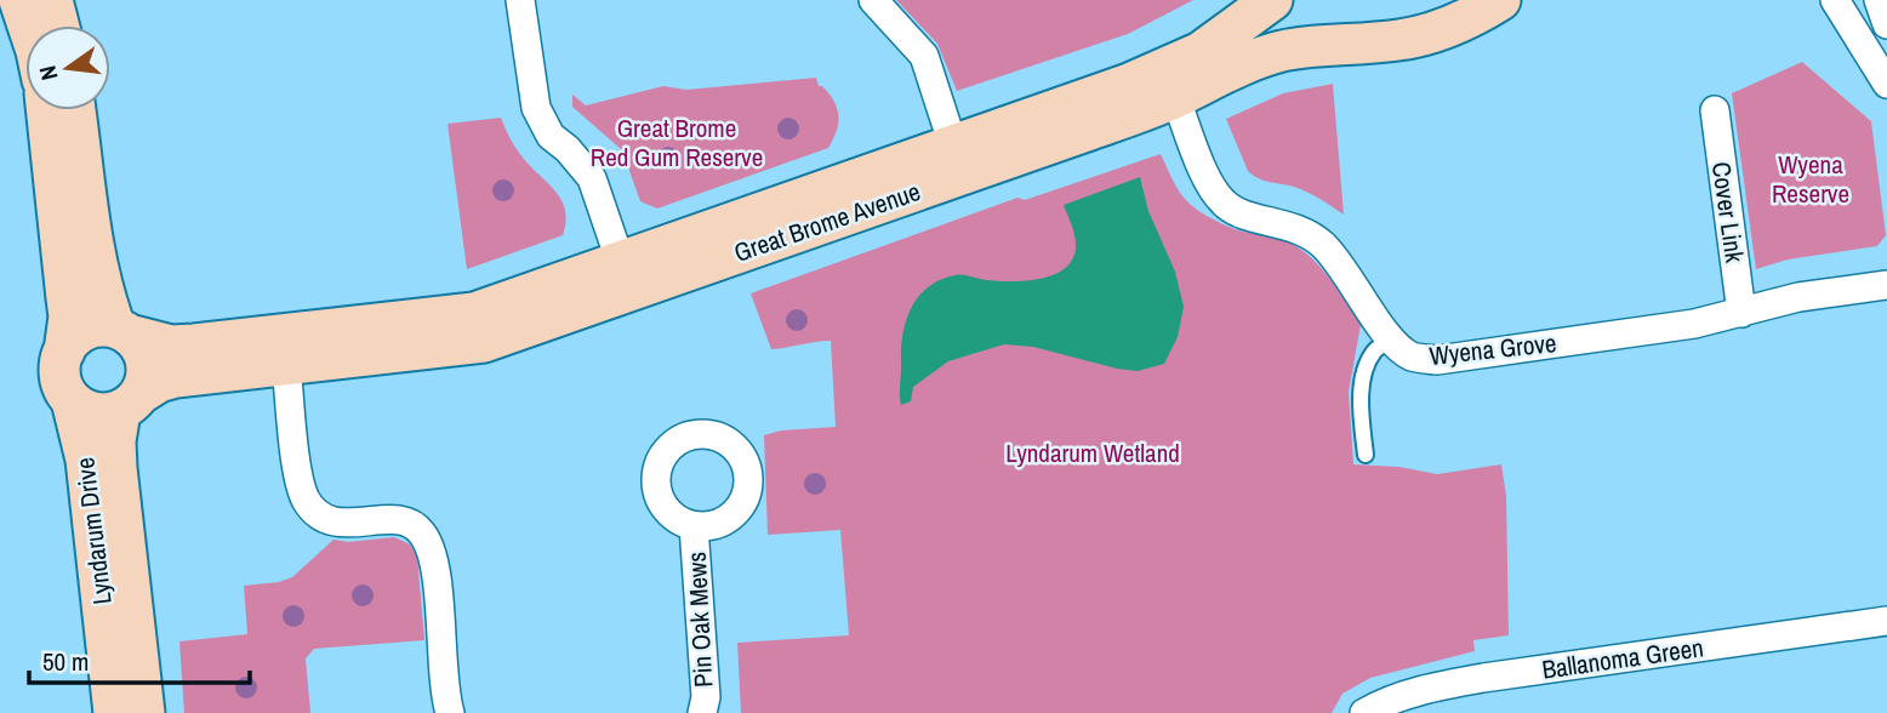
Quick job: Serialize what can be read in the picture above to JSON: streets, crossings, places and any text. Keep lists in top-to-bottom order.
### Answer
{
  "streets": {
    "street": [
      "Cover Link",
      "Great Brome Avenue",
      "Wyena Grove",
      "Lyndarum Drive",
      "Pin Oak Mews",
      "Ballanoma Green"
    ]
  },
  "crossings": [
    ["Cover Link", "Wyena Grove"],
    ["Great Brome Avenue", "Wyena Grove"],
    ["Great Brome Avenue", "Lyndarum Drive"]
  ],
  "parks": ["Great Brome Red Gum Reserve", "Wyena Reserve", "Lyndarum Wetland"],
  "scale_bar": "50 m",
  "north": "left"
}
